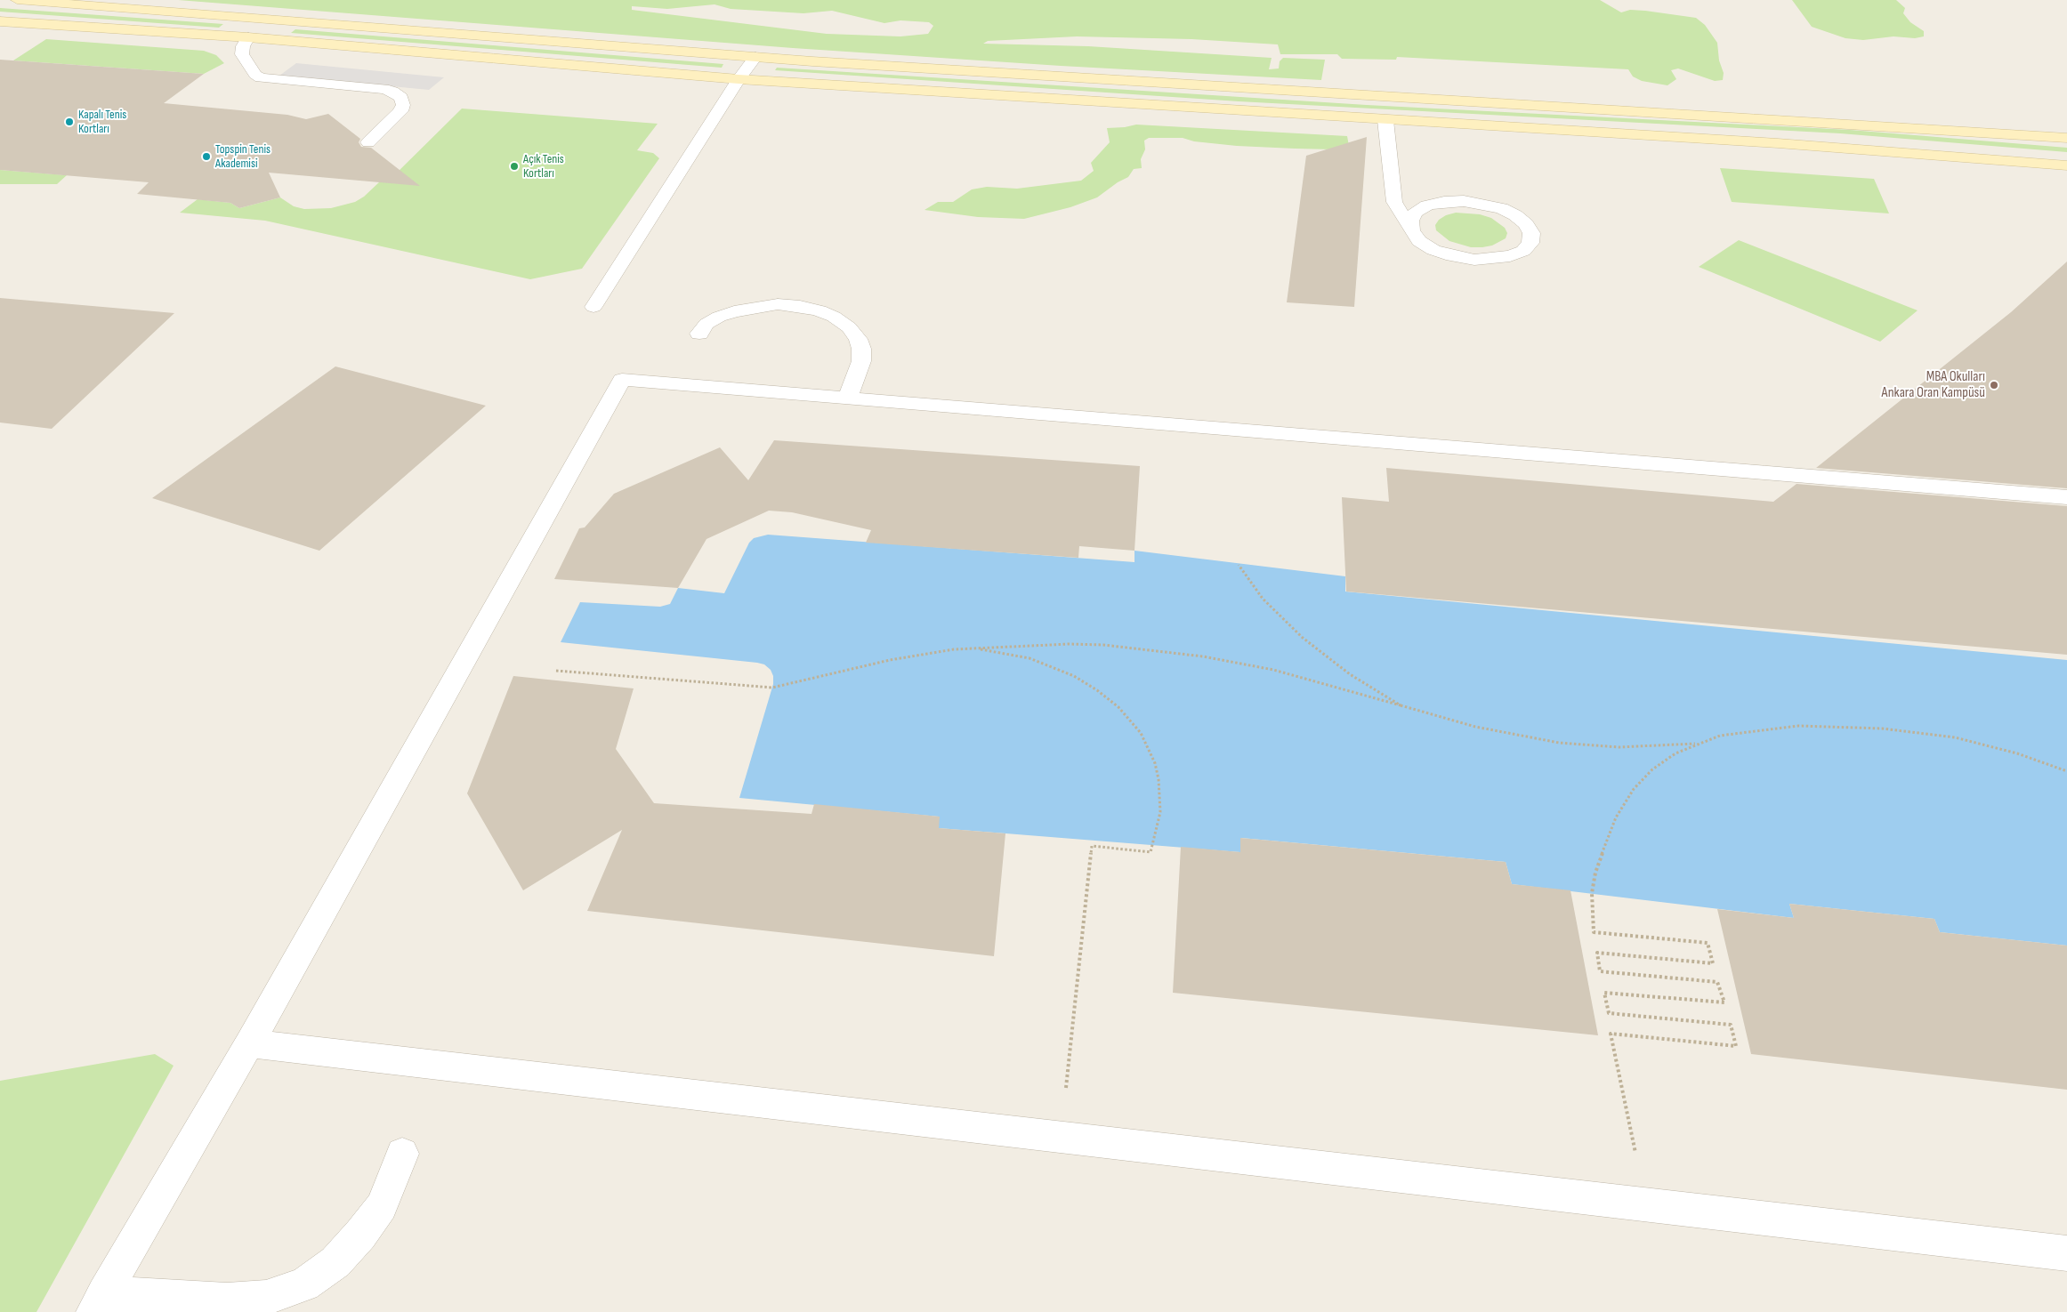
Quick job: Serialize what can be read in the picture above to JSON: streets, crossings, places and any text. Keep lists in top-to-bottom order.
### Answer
{
  "places": [
    "Kapalı Tenis Kortları",
    "Topspin Tenis Akademisi",
    "Açık Tenis Kortları",
    "MBA Okulları Ankara Oran Kampüsü"
  ]
}
